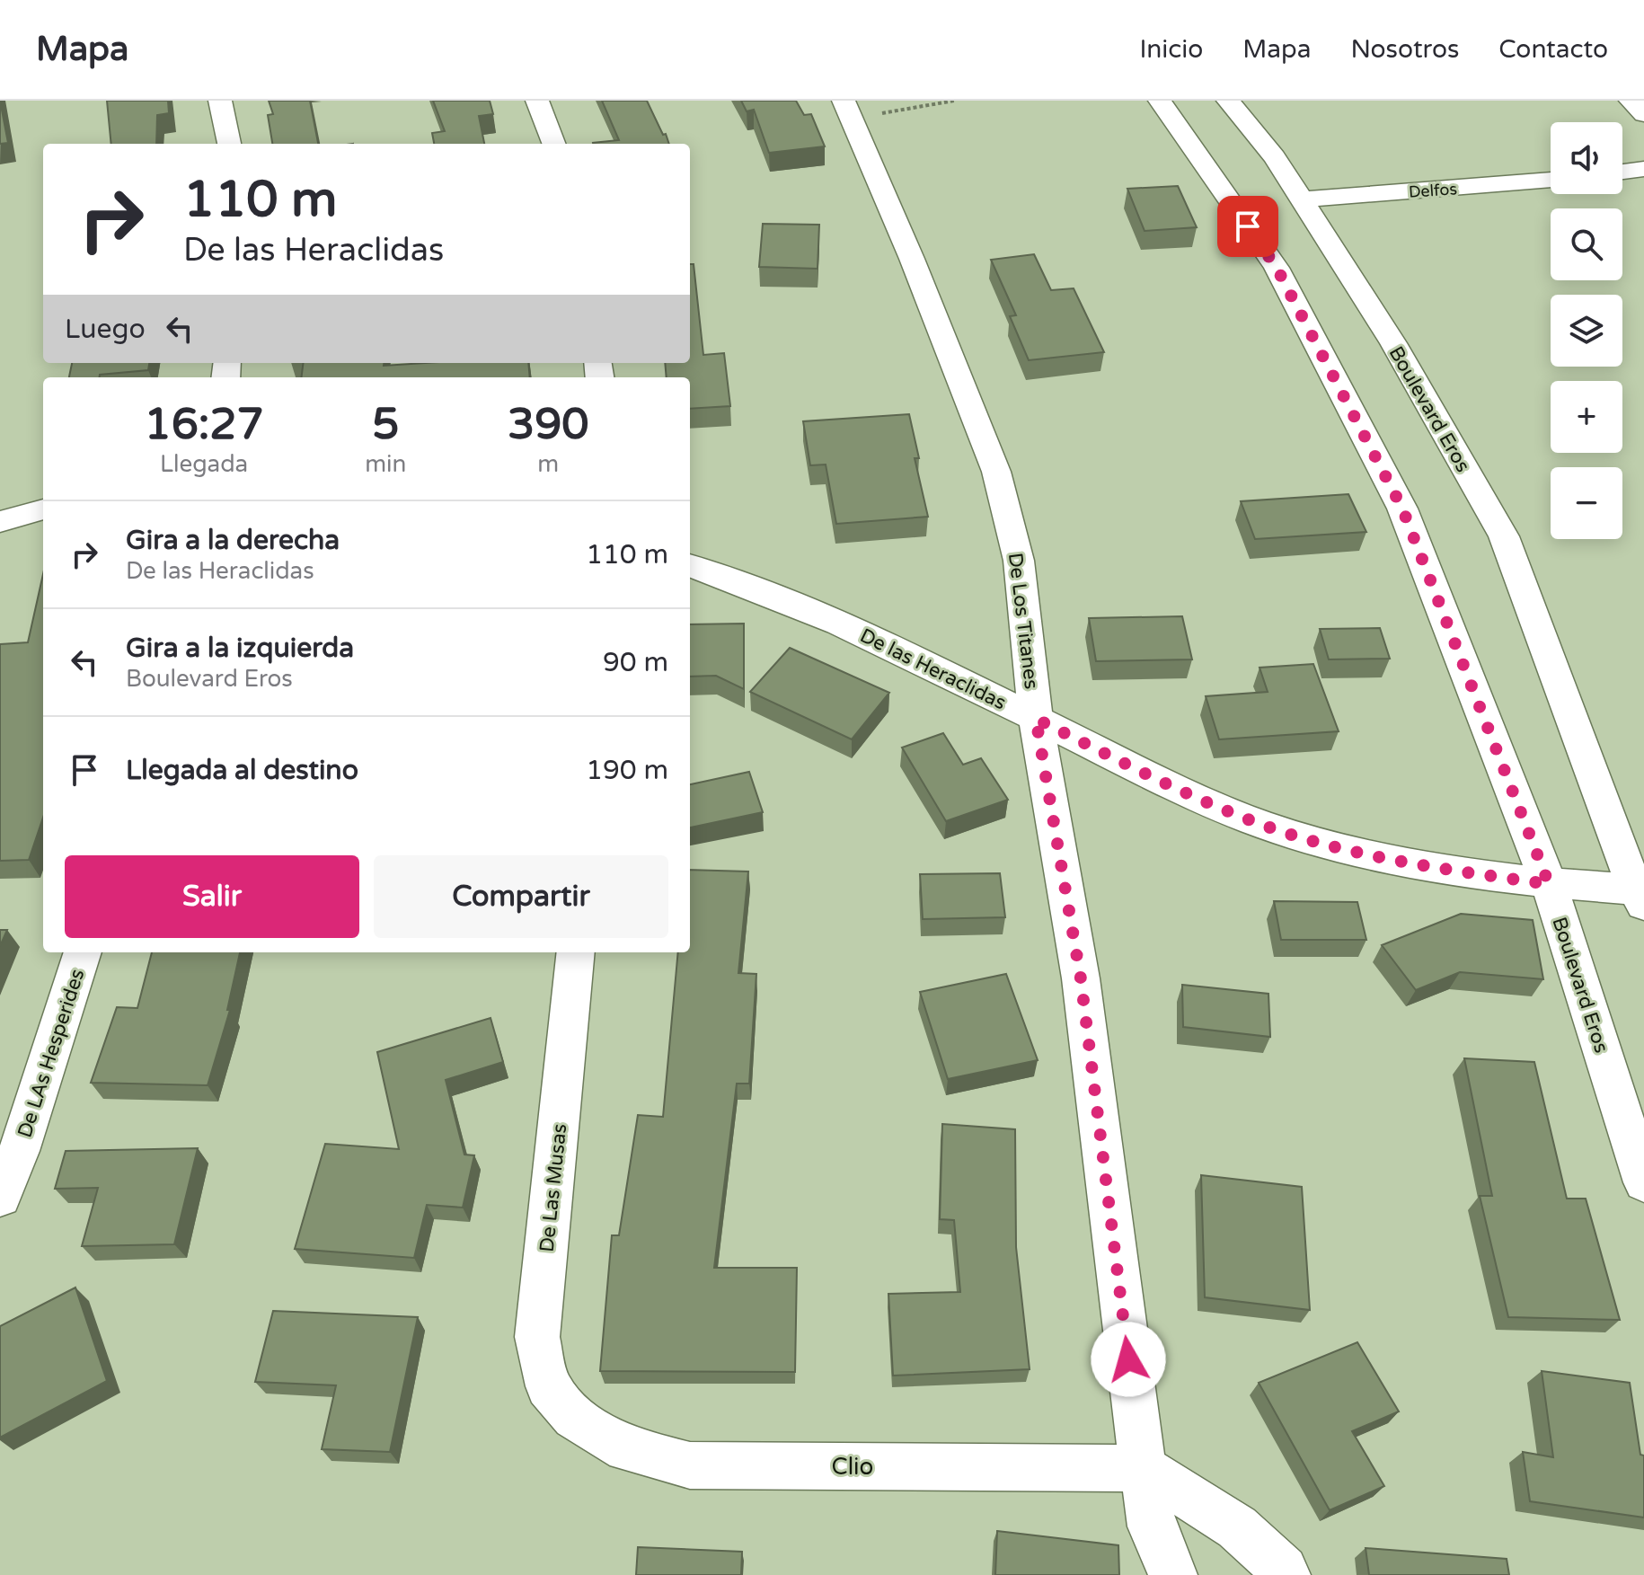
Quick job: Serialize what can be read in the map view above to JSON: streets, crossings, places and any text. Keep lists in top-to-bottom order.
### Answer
{
  "streets": {
    "street": [
      "Delfos",
      "Boulevard Eros",
      "De Los Titanes",
      "De las Heraclidas",
      "De LAs Hesperides",
      "De Las Musas",
      "Clio"
    ]
  },
  "crossings": [
    ["Delfos", "Boulevard Eros"],
    ["Boulevard Eros", "De las Heraclidas"],
    ["De Los Titanes", "De las Heraclidas"],
    ["De Los Titanes", "Clio"],
    ["De Las Musas", "Clio"]
  ],
  "page": {
    "header": "Mapa",
    "nav": [
      "Inicio",
      "Mapa",
      "Nosotros",
      "Contacto"
    ],
    "map_buttons": ["+", "−"],
    "turn": ["110 m", "De las Heraclidas"],
    "then": "Luego",
    "eta": [
      "16:27",
      "Llegada",
      "5",
      "min",
      "390",
      "m"
    ],
    "list": [
      {
        "name": "Gira a la derecha",
        "note": "De las Heraclidas",
        "value": "110 m"
      },
      {
        "name": "Gira a la izquierda",
        "note": "Boulevard Eros",
        "value": "90 m"
      },
      {
        "name": "Llegada al destino",
        "value": "190 m"
      }
    ],
    "buttons": ["Salir", "Compartir"]
  }
}
